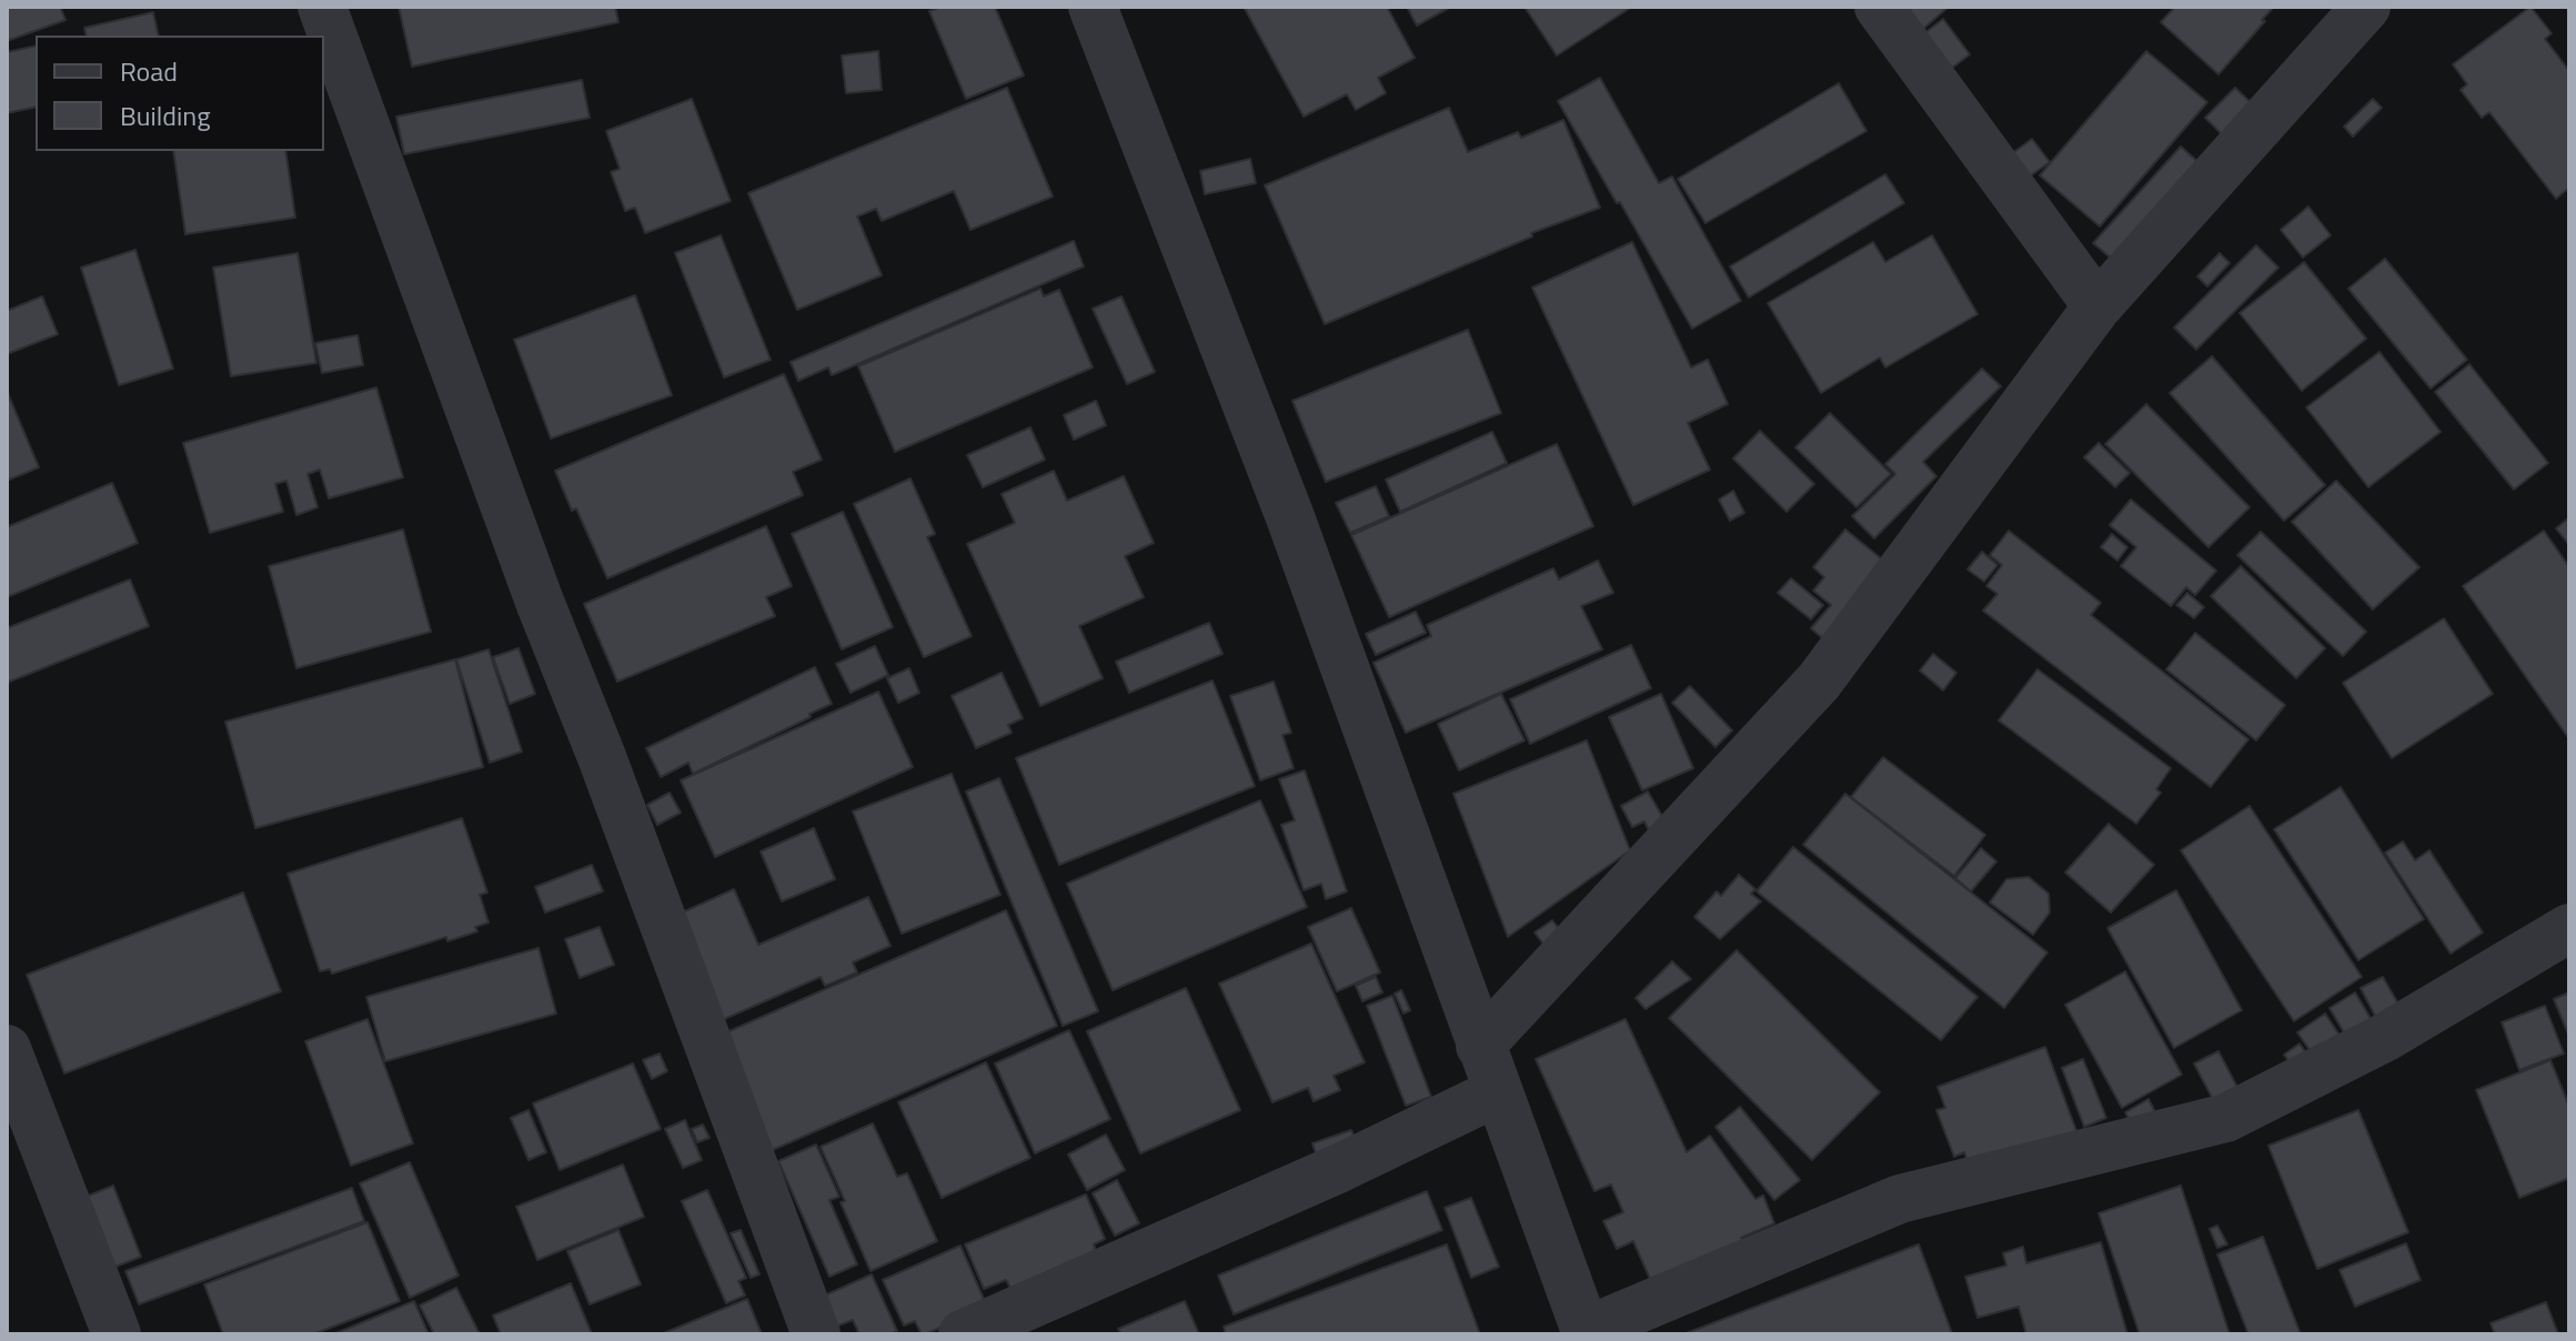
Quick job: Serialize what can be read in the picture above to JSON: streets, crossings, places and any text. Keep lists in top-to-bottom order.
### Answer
{
  "legend": ["Road", "Building"]
}
